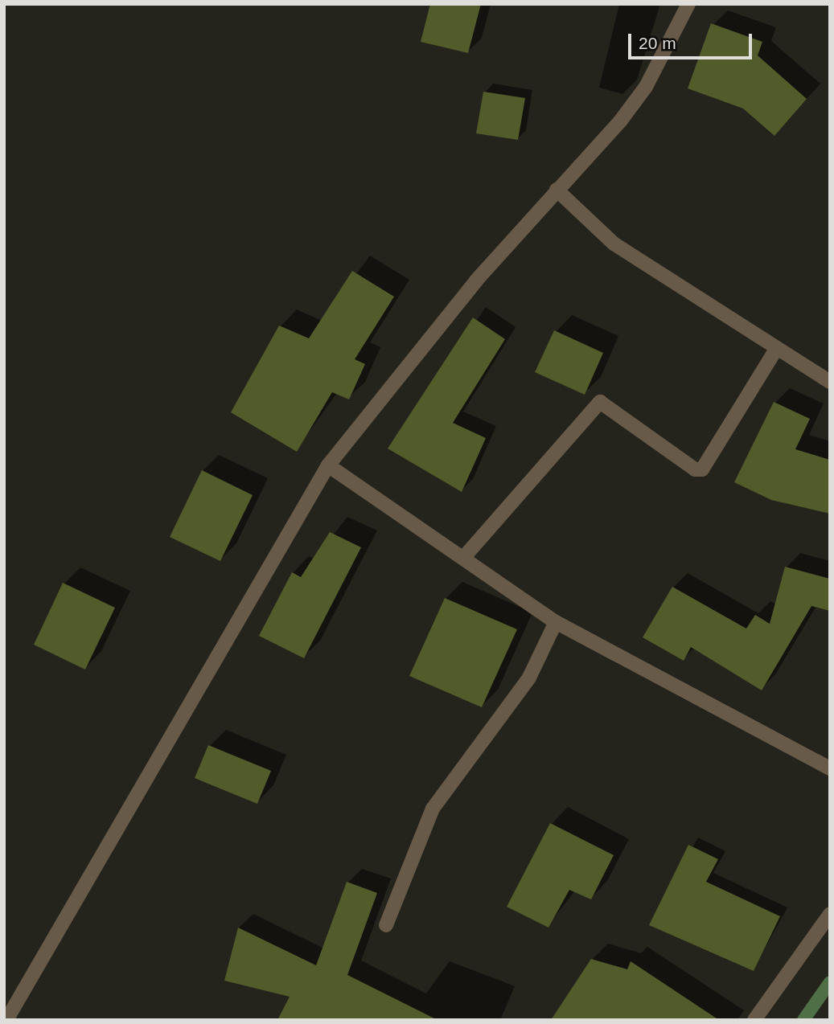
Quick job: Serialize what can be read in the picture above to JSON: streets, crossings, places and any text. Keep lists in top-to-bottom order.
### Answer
{
  "scale_bar": "20 m"
}
